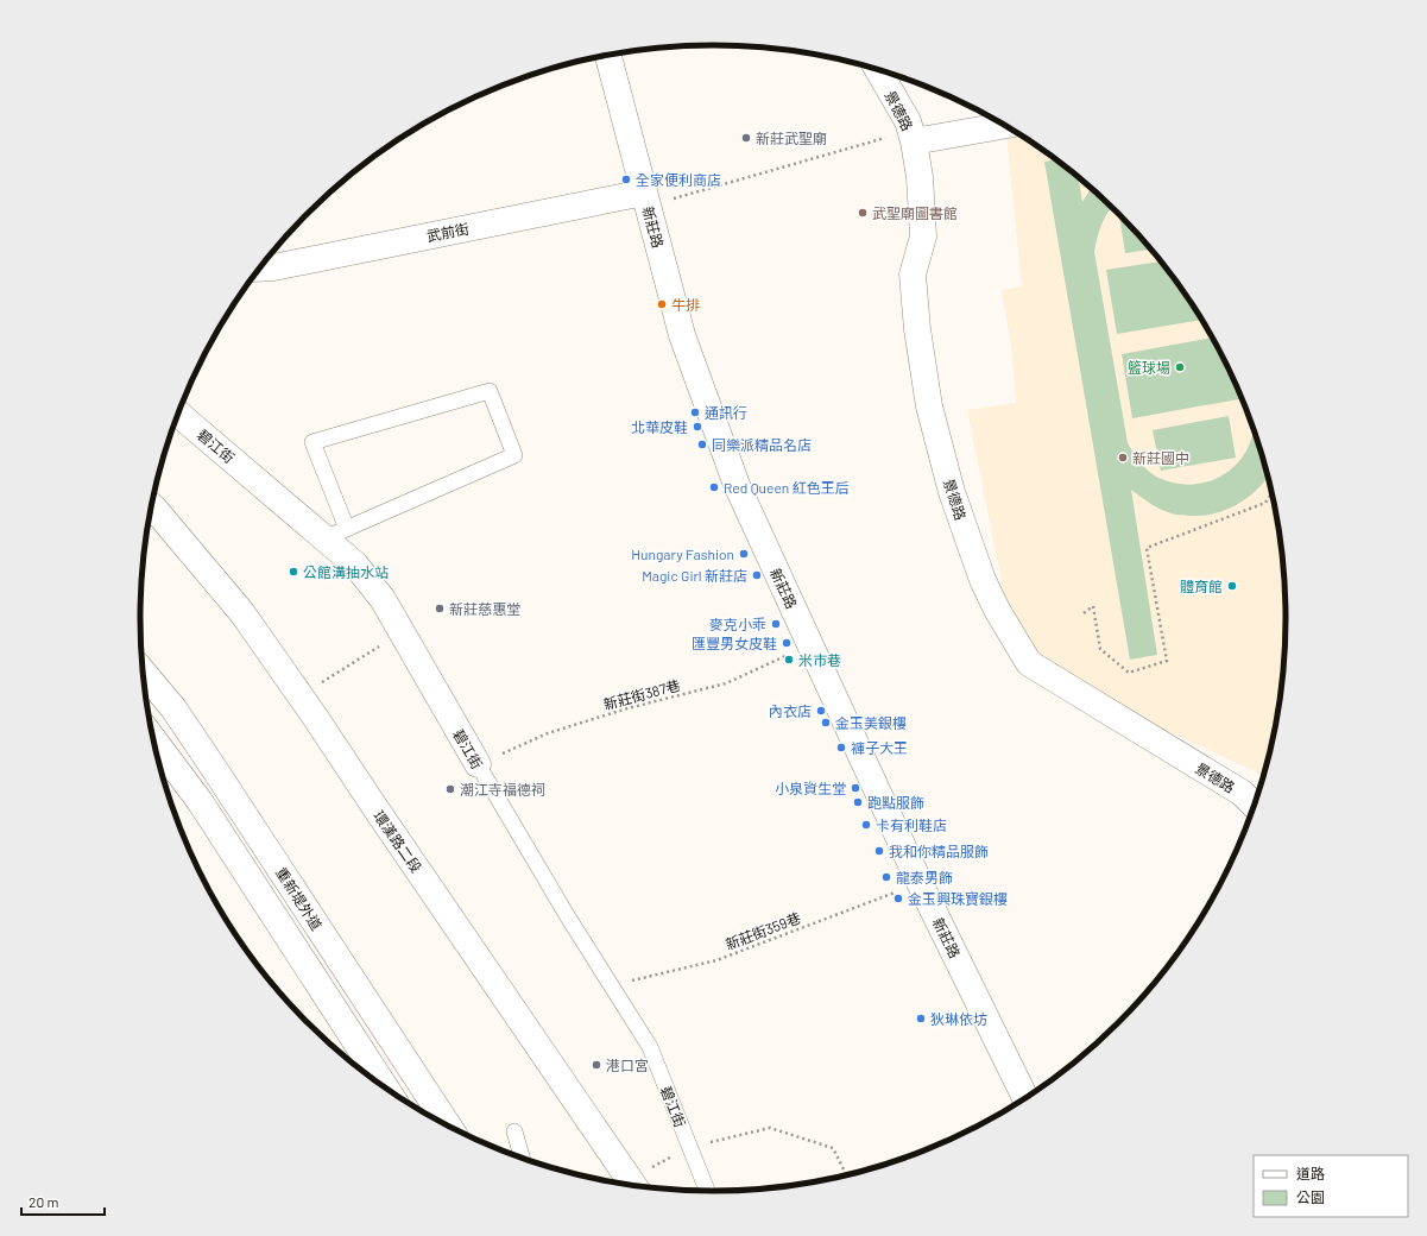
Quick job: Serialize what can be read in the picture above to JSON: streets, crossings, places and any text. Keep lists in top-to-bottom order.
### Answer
{
  "streets": {
    "street": [
      "景德路",
      "新莊路",
      "武前街",
      "碧江街",
      "環漢路二段",
      "重新堤外道"
    ],
    "path": ["新莊街387巷", "新莊街359巷"]
  },
  "crossings": [
    ["新莊路", "武前街"],
    ["新莊路", "新莊街387巷"],
    ["新莊路", "新莊街359巷"],
    ["碧江街", "新莊街387巷"],
    ["碧江街", "新莊街359巷"]
  ],
  "places": [
    "新莊武聖廟",
    "全家便利商店",
    "武聖廟圖書館",
    "牛排",
    "籃球場",
    "通訊行",
    "北華皮鞋",
    "同樂派精品名店",
    "新莊國中",
    "Red Queen 紅色王后",
    "Hungary Fashion",
    "公館溝抽水站",
    "Magic Girl 新莊店",
    "體育館",
    "新莊慈惠堂",
    "麥克小乖",
    "匯豐男女皮鞋",
    "米市巷",
    "內衣店",
    "金玉美銀樓",
    "褲子大王",
    "小泉資生堂",
    "潮江寺福德祠",
    "跑點服飾",
    "卡有利鞋店",
    "我和你精品服飾",
    "龍泰男飾",
    "金玉興珠寶銀樓",
    "狄琳依坊",
    "港口宮"
  ],
  "legend": ["道路", "公園"],
  "scale_bar": "20 m"
}
